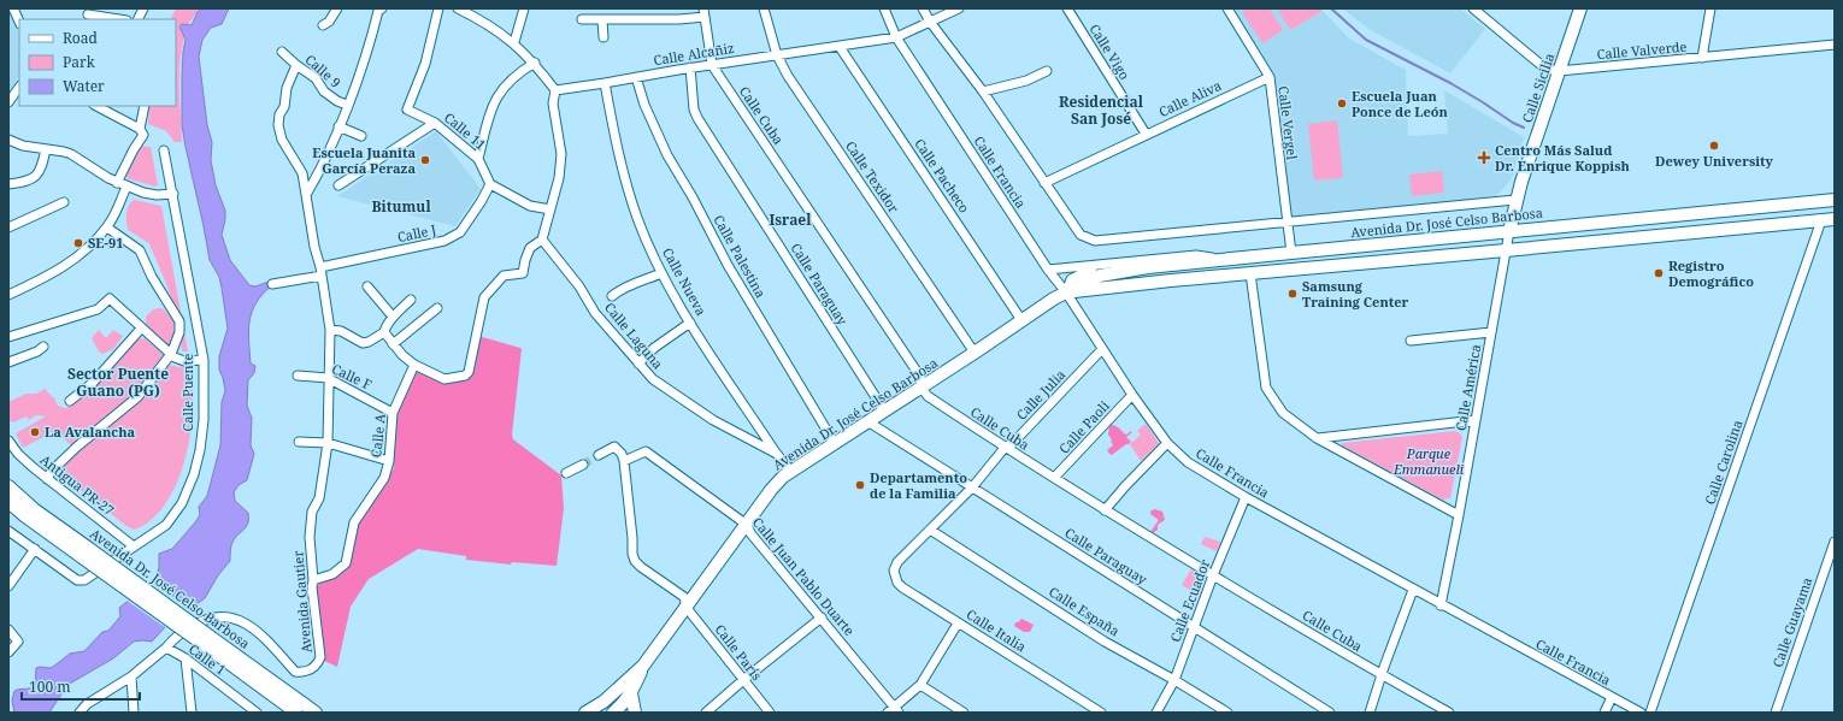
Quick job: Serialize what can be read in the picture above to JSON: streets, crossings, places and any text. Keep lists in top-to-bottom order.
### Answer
{
  "streets": {
    "main road": ["Calle Sicilia", "Avenida Dr. José Celso Barbosa"],
    "street": [
      "Calle Valverde",
      "Calle Vigo",
      "Calle Alcañiz",
      "Calle 9",
      "Calle Aliva",
      "Calle Cuba",
      "Calle Vergel",
      "Calle 11",
      "Calle Francia",
      "Calle Pacheco",
      "Calle Texidor",
      "Calle J",
      "Calle Palestina",
      "Calle Nueva",
      "Calle Paraguay",
      "Calle Laguna",
      "Calle F",
      "Calle América",
      "Calle Puente",
      "Calle Julia",
      "Calle Paoli",
      "Calle A",
      "Calle Carolina",
      "Antigua PR-27",
      "Calle Juan Pablo Duarte",
      "Calle Ecuador",
      "Avenida Gautier",
      "Calle España",
      "Calle Guayama",
      "Calle Italia",
      "Calle París",
      "Calle 1"
    ]
  },
  "crossings": [
    ["Calle Valverde", "Calle Sicilia"],
    ["Calle Vigo", "Calle Aliva"],
    ["Calle Alcañiz", "Calle Cuba"],
    ["Calle Alcañiz", "Calle Francia"],
    ["Calle Alcañiz", "Calle Pacheco"],
    ["Calle Alcañiz", "Calle Texidor"],
    ["Calle Alcañiz", "Calle Palestina"],
    ["Calle Alcañiz", "Calle Nueva"],
    ["Calle Alcañiz", "Calle Paraguay"],
    ["Calle Sicilia", "Avenida Dr. José Celso Barbosa"],
    ["Calle Sicilia", "Calle América"],
    ["Calle Aliva", "Calle Vergel"],
    ["Calle Cuba", "Avenida Dr. José Celso Barbosa"],
    ["Calle Cuba", "Calle Julia"],
    ["Calle Cuba", "Calle Paoli"],
    ["Calle Cuba", "Calle Ecuador"],
    ["Calle Vergel", "Avenida Dr. José Celso Barbosa"],
    ["Calle 11", "Calle J"],
    ["Calle Francia", "Avenida Dr. José Celso Barbosa"],
    ["Calle Francia", "Calle América"],
    ["Calle Francia", "Calle Julia"],
    ["Calle Francia", "Calle Paoli"],
    ["Calle Francia", "Calle Ecuador"],
    ["Calle Pacheco", "Avenida Dr. José Celso Barbosa"],
    ["Calle Texidor", "Avenida Dr. José Celso Barbosa"],
    ["Avenida Dr. José Celso Barbosa", "Calle Palestina"],
    ["Avenida Dr. José Celso Barbosa", "Calle Nueva"],
    ["Avenida Dr. José Celso Barbosa", "Calle Paraguay"],
    ["Avenida Dr. José Celso Barbosa", "Calle América"],
    ["Avenida Dr. José Celso Barbosa", "Calle Carolina"],
    ["Avenida Dr. José Celso Barbosa", "Calle Juan Pablo Duarte"],
    ["Avenida Dr. José Celso Barbosa", "Calle París"],
    ["Calle J", "Avenida Gautier"],
    ["Calle Nueva", "Calle Laguna"],
    ["Calle Paraguay", "Calle Julia"],
    ["Calle Paraguay", "Calle Ecuador"],
    ["Calle F", "Calle A"],
    ["Calle F", "Avenida Gautier"],
    ["Calle Puente", "Antigua PR-27"],
    ["Calle Julia", "Calle España"],
    ["Calle Julia", "Calle Italia"],
    ["Calle A", "Avenida Gautier"],
    ["Calle Juan Pablo Duarte", "Calle París"],
    ["Calle Ecuador", "Calle España"],
    ["Avenida Gautier", "Calle 1"]
  ],
  "districts": [
    "Residencial San José",
    "Bitumul",
    "Israel",
    "Sector Puente Guano (PG)"
  ],
  "parks": ["Parque Emmanueli"],
  "places": {
    "other": [
      "Escuela Juan Ponce de León",
      "Dewey University",
      "Escuela Juanita García Peraza",
      "SE-91",
      "Registro Demográfico",
      "Samsung Training Center",
      "La Avalancha",
      "Departamento de la Familia"
    ],
    "health": ["Centro Más Salud Dr. Enrique Koppish"]
  },
  "legend": ["Road", "Park", "Water"],
  "scale_bar": "100 m"
}
